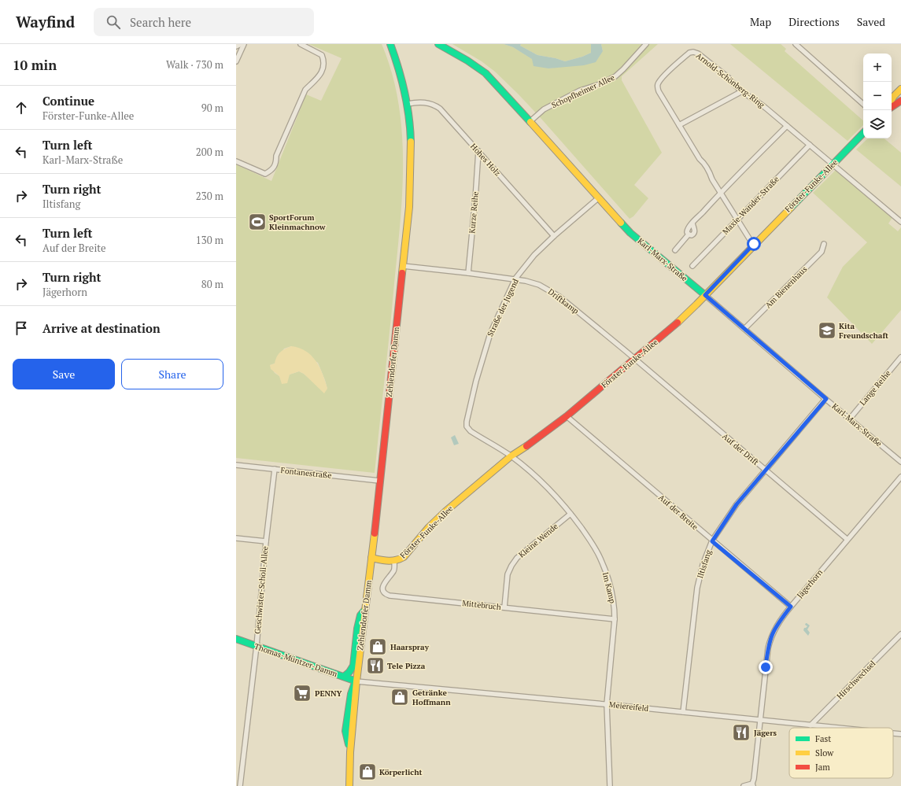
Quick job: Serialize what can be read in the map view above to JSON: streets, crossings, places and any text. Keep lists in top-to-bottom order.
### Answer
{
  "streets": {
    "street": [
      "Arnold-Schönberg-Ring",
      "Schopfheimer Allee",
      "Hohes Holz",
      "Förster-Funke-Allee",
      "Maxie-Wander-Straße",
      "Kurze Reihe",
      "Karl-Marx-Straße",
      "Am Bienenhaus",
      "Driftkamp",
      "Straße der Jugend",
      "Zehlendorfer Damm",
      "Lange Reihe",
      "Auf der Drift",
      "Fontanestraße",
      "Auf der Breite",
      "Kleine Wende",
      "Iltisfang",
      "Jägerhorn",
      "Im Kamp",
      "Geschwister-Scholl-Allee",
      "Mittebruch",
      "Thomas-Müntzer-Damm",
      "Hirschwechsel",
      "Meiereifeld"
    ]
  },
  "crossings": [
    ["Arnold-Schönberg-Ring", "Förster-Funke-Allee"],
    ["Arnold-Schönberg-Ring", "Maxie-Wander-Straße"],
    ["Schopfheimer Allee", "Karl-Marx-Straße"],
    ["Hohes Holz", "Kurze Reihe"],
    ["Hohes Holz", "Straße der Jugend"],
    ["Hohes Holz", "Zehlendorfer Damm"],
    ["Förster-Funke-Allee", "Karl-Marx-Straße"],
    ["Förster-Funke-Allee", "Driftkamp"],
    ["Förster-Funke-Allee", "Zehlendorfer Damm"],
    ["Förster-Funke-Allee", "Auf der Drift"],
    ["Förster-Funke-Allee", "Auf der Breite"],
    ["Förster-Funke-Allee", "Im Kamp"],
    ["Förster-Funke-Allee", "Mittebruch"],
    ["Kurze Reihe", "Driftkamp"],
    ["Karl-Marx-Straße", "Am Bienenhaus"],
    ["Karl-Marx-Straße", "Straße der Jugend"],
    ["Karl-Marx-Straße", "Lange Reihe"],
    ["Karl-Marx-Straße", "Iltisfang"],
    ["Driftkamp", "Straße der Jugend"],
    ["Driftkamp", "Zehlendorfer Damm"],
    ["Driftkamp", "Auf der Drift"],
    ["Straße der Jugend", "Im Kamp"],
    ["Zehlendorfer Damm", "Fontanestraße"],
    ["Zehlendorfer Damm", "Thomas-Müntzer-Damm"],
    ["Zehlendorfer Damm", "Meiereifeld"],
    ["Auf der Drift", "Iltisfang"],
    ["Auf der Drift", "Jägerhorn"],
    ["Fontanestraße", "Geschwister-Scholl-Allee"],
    ["Auf der Breite", "Iltisfang"],
    ["Auf der Breite", "Jägerhorn"],
    ["Kleine Wende", "Im Kamp"],
    ["Kleine Wende", "Mittebruch"],
    ["Iltisfang", "Meiereifeld"],
    ["Jägerhorn", "Meiereifeld"],
    ["Im Kamp", "Mittebruch"],
    ["Im Kamp", "Meiereifeld"],
    ["Geschwister-Scholl-Allee", "Thomas-Müntzer-Damm"],
    ["Thomas-Müntzer-Damm", "Meiereifeld"],
    ["Hirschwechsel", "Meiereifeld"]
  ],
  "places": {
    "sports": ["SportForum Kleinmachnow"],
    "school or university": ["Kita Freundschaft"],
    "shop": ["Haarspray", "Getränke Hoffmann", "Körperlicht"],
    "restaurant": ["Tele Pizza", "Jägers"],
    "supermarket": ["PENNY"]
  },
  "legend": ["Fast", "Slow", "Jam"],
  "page": {
    "header": "Wayfind",
    "search": "Search here",
    "nav": ["Map", "Directions", "Saved"],
    "heading": ["10 min", "Walk · 730 m"],
    "map_buttons": ["+", "−"],
    "list": [
      ["Continue", "Förster-Funke-Allee", "90 m"],
      ["Turn left", "Karl-Marx-Straße", "200 m"],
      ["Turn right", "Iltisfang", "230 m"],
      ["Turn left", "Auf der Breite", "130 m"],
      ["Turn right", "Jägerhorn", "80 m"],
      "Arrive at destination"
    ],
    "buttons": ["Save", "Share"]
  }
}
